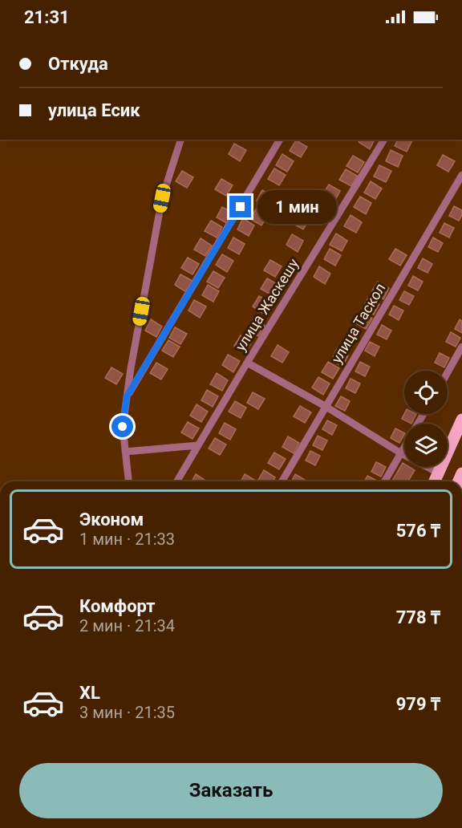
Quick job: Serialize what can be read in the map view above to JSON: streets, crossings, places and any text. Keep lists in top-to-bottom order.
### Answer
{
  "streets": {
    "street": ["улица Жаскешу", "улица Таскол"]
  },
  "page": {
    "status": "21:31",
    "banner": ["Откуда", "улица Есик"],
    "bubble": "1 мин",
    "list": [
      {
        "name": "Эконом",
        "note": "1 мин · 21:33",
        "value": "576 ₸"
      },
      {
        "name": "Комфорт",
        "note": "2 мин · 21:34",
        "value": "778 ₸"
      },
      {
        "name": "XL",
        "note": "3 мин · 21:35",
        "value": "979 ₸"
      }
    ],
    "buttons": "Заказать"
  }
}
